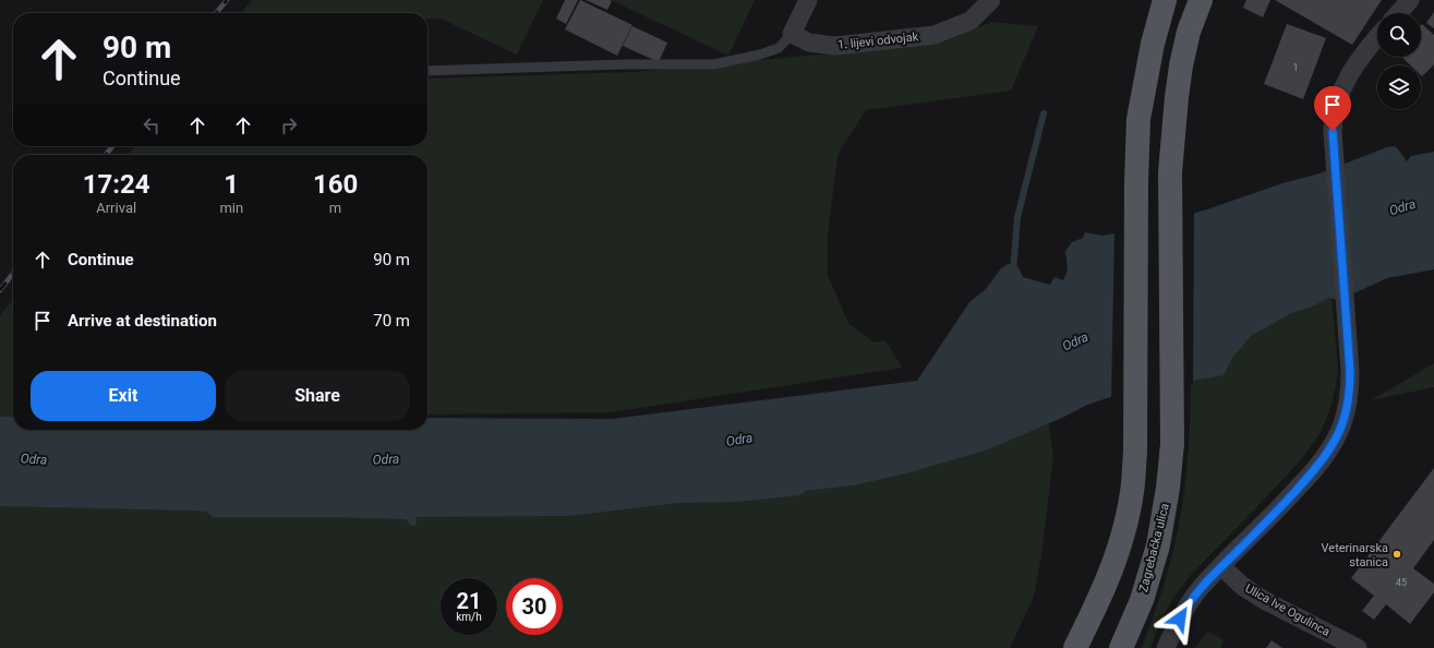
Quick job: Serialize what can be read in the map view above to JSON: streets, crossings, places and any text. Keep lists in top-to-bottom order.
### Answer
{
  "streets": {
    "main road": ["Zagrebačka ulica"],
    "street": ["1. lijevi odvojak", "Ulica Ive Ogulinca"]
  },
  "water": ["Odra"],
  "places": ["Veterinarska stanica"],
  "house_numbers": ["1", "45"],
  "page": {
    "turn": ["90 m", "Continue"],
    "eta": [
      "17:24",
      "Arrival",
      "1",
      "min",
      "160",
      "m"
    ],
    "list": [
      {
        "name": "Continue",
        "value": "90 m"
      },
      {
        "name": "Arrive at destination",
        "value": "70 m"
      }
    ],
    "buttons": ["Exit", "Share"],
    "speed": "21 km/h",
    "limit": "30"
  }
}
